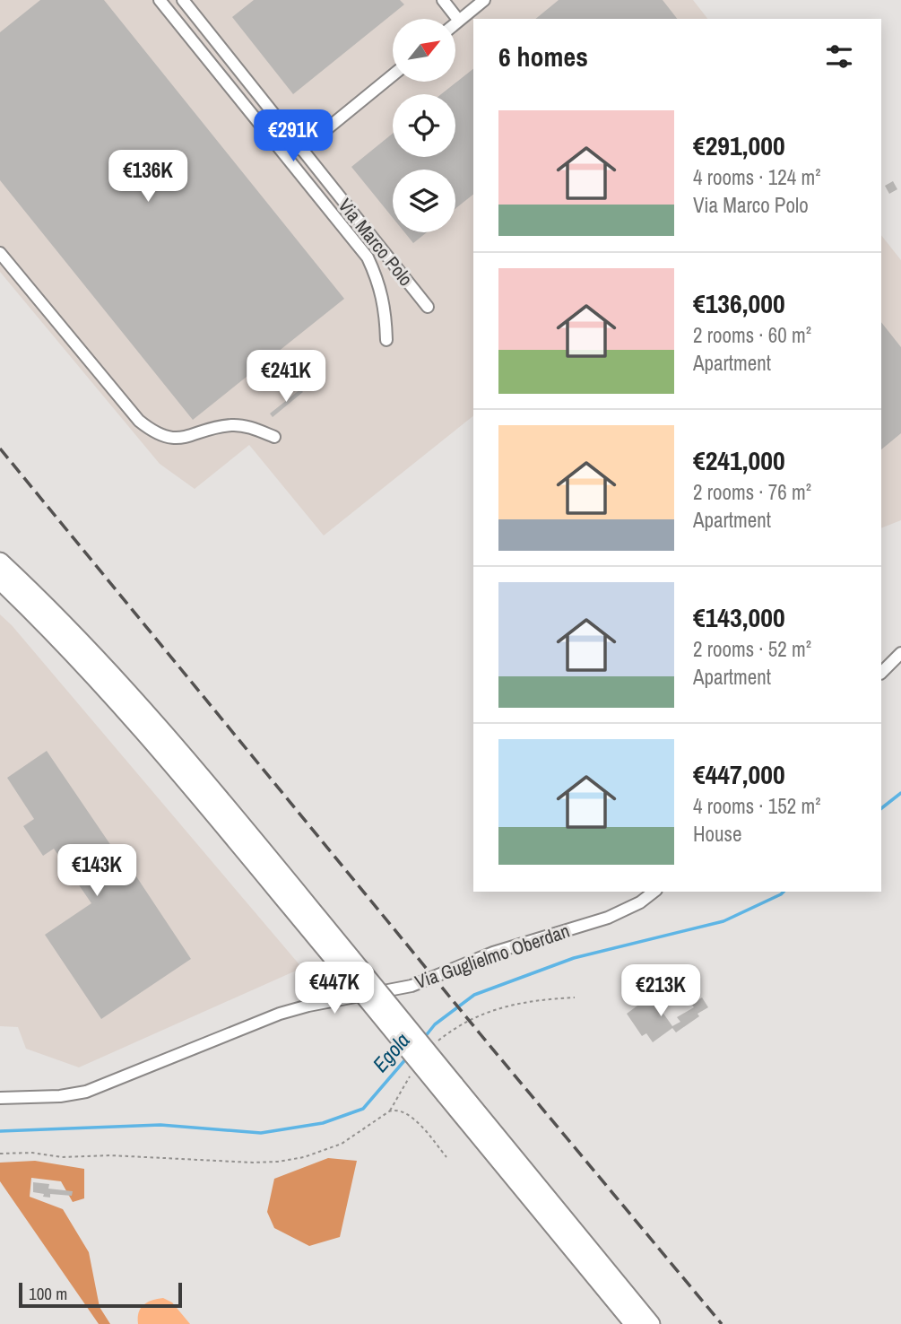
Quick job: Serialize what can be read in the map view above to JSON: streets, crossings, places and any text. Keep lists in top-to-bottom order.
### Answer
{
  "streets": {
    "street": ["Via Marco Polo", "Via Guglielmo Oberdan"]
  },
  "water": ["Egola"],
  "scale_bar": "100 m",
  "north": "top right",
  "page": {
    "heading": "6 homes",
    "list": [
      {
        "name": "€291,000",
        "note": "4 rooms · 124 m² · Via Marco Polo"
      },
      {
        "name": "€136,000",
        "note": "2 rooms · 60 m² · Apartment"
      },
      {
        "name": "€241,000",
        "note": "2 rooms · 76 m² · Apartment"
      },
      {
        "name": "€143,000",
        "note": "2 rooms · 52 m² · Apartment"
      },
      {
        "name": "€447,000",
        "note": "4 rooms · 152 m² · House"
      }
    ],
    "price": [
      "€291K",
      "€136K",
      "€241K",
      "€143K",
      "€447K",
      "€213K"
    ],
    "scale": "100 m"
  }
}
